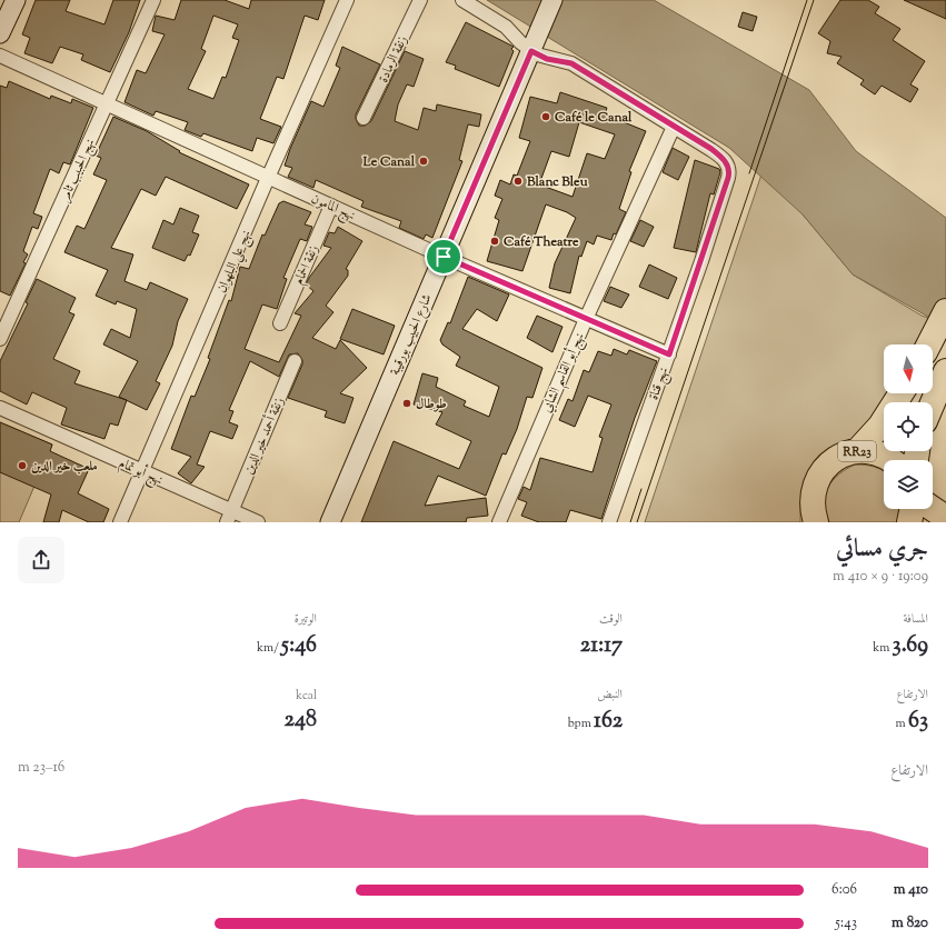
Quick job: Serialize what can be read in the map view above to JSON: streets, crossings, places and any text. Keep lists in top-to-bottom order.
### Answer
{
  "streets": {
    "highway": ["RR23"],
    "main road": ["شارع الحبيب بورقيبة"],
    "street": [
      "زنقة الرمادة",
      "نهج الحبيب ثامر",
      "نهج المامون",
      "نهج علي البلهوان",
      "زنقة الحمام",
      "نهج أبو القاسم الشابي",
      "نهج قناة",
      "زنقة أحمد خير الدين",
      "نهج أبو تمام"
    ]
  },
  "crossings": [
    ["نهج الحبيب ثامر", "نهج المامون"],
    ["نهج المامون", "نهج علي البلهوان"],
    ["نهج المامون", "زنقة الحمام"],
    ["نهج المامون", "شارع الحبيب بورقيبة"],
    ["نهج المامون", "نهج أبو القاسم الشابي"],
    ["نهج المامون", "نهج قناة"],
    ["نهج علي البلهوان", "نهج أبو تمام"],
    ["شارع الحبيب بورقيبة", "نهج قناة"],
    ["نهج أبو القاسم الشابي", "نهج قناة"],
    ["زنقة أحمد خير الدين", "نهج أبو تمام"]
  ],
  "places": [
    "Café le Canal",
    "Le Canal",
    "Blanc Bleu",
    "Café Theatre",
    "طوطال",
    "ملعب خير الدين"
  ],
  "north": "bottom",
  "page": {
    "heading": ["جري مسائي", "19:09 · 9 × 410 m"],
    "stats": [
      ["المسافة", "3.69 km"],
      ["الوقت", "21:17"],
      ["الوتيرة", "5:46 /km"],
      ["الارتفاع", "63 m"],
      ["النبض", "162 bpm"],
      ["kcal", "248"]
    ],
    "chart": ["الارتفاع", "16–23 m"],
    "list": [
      {
        "name": "410 m",
        "note": "6:06"
      },
      {
        "name": "820 m",
        "note": "5:43"
      }
    ]
  }
}
